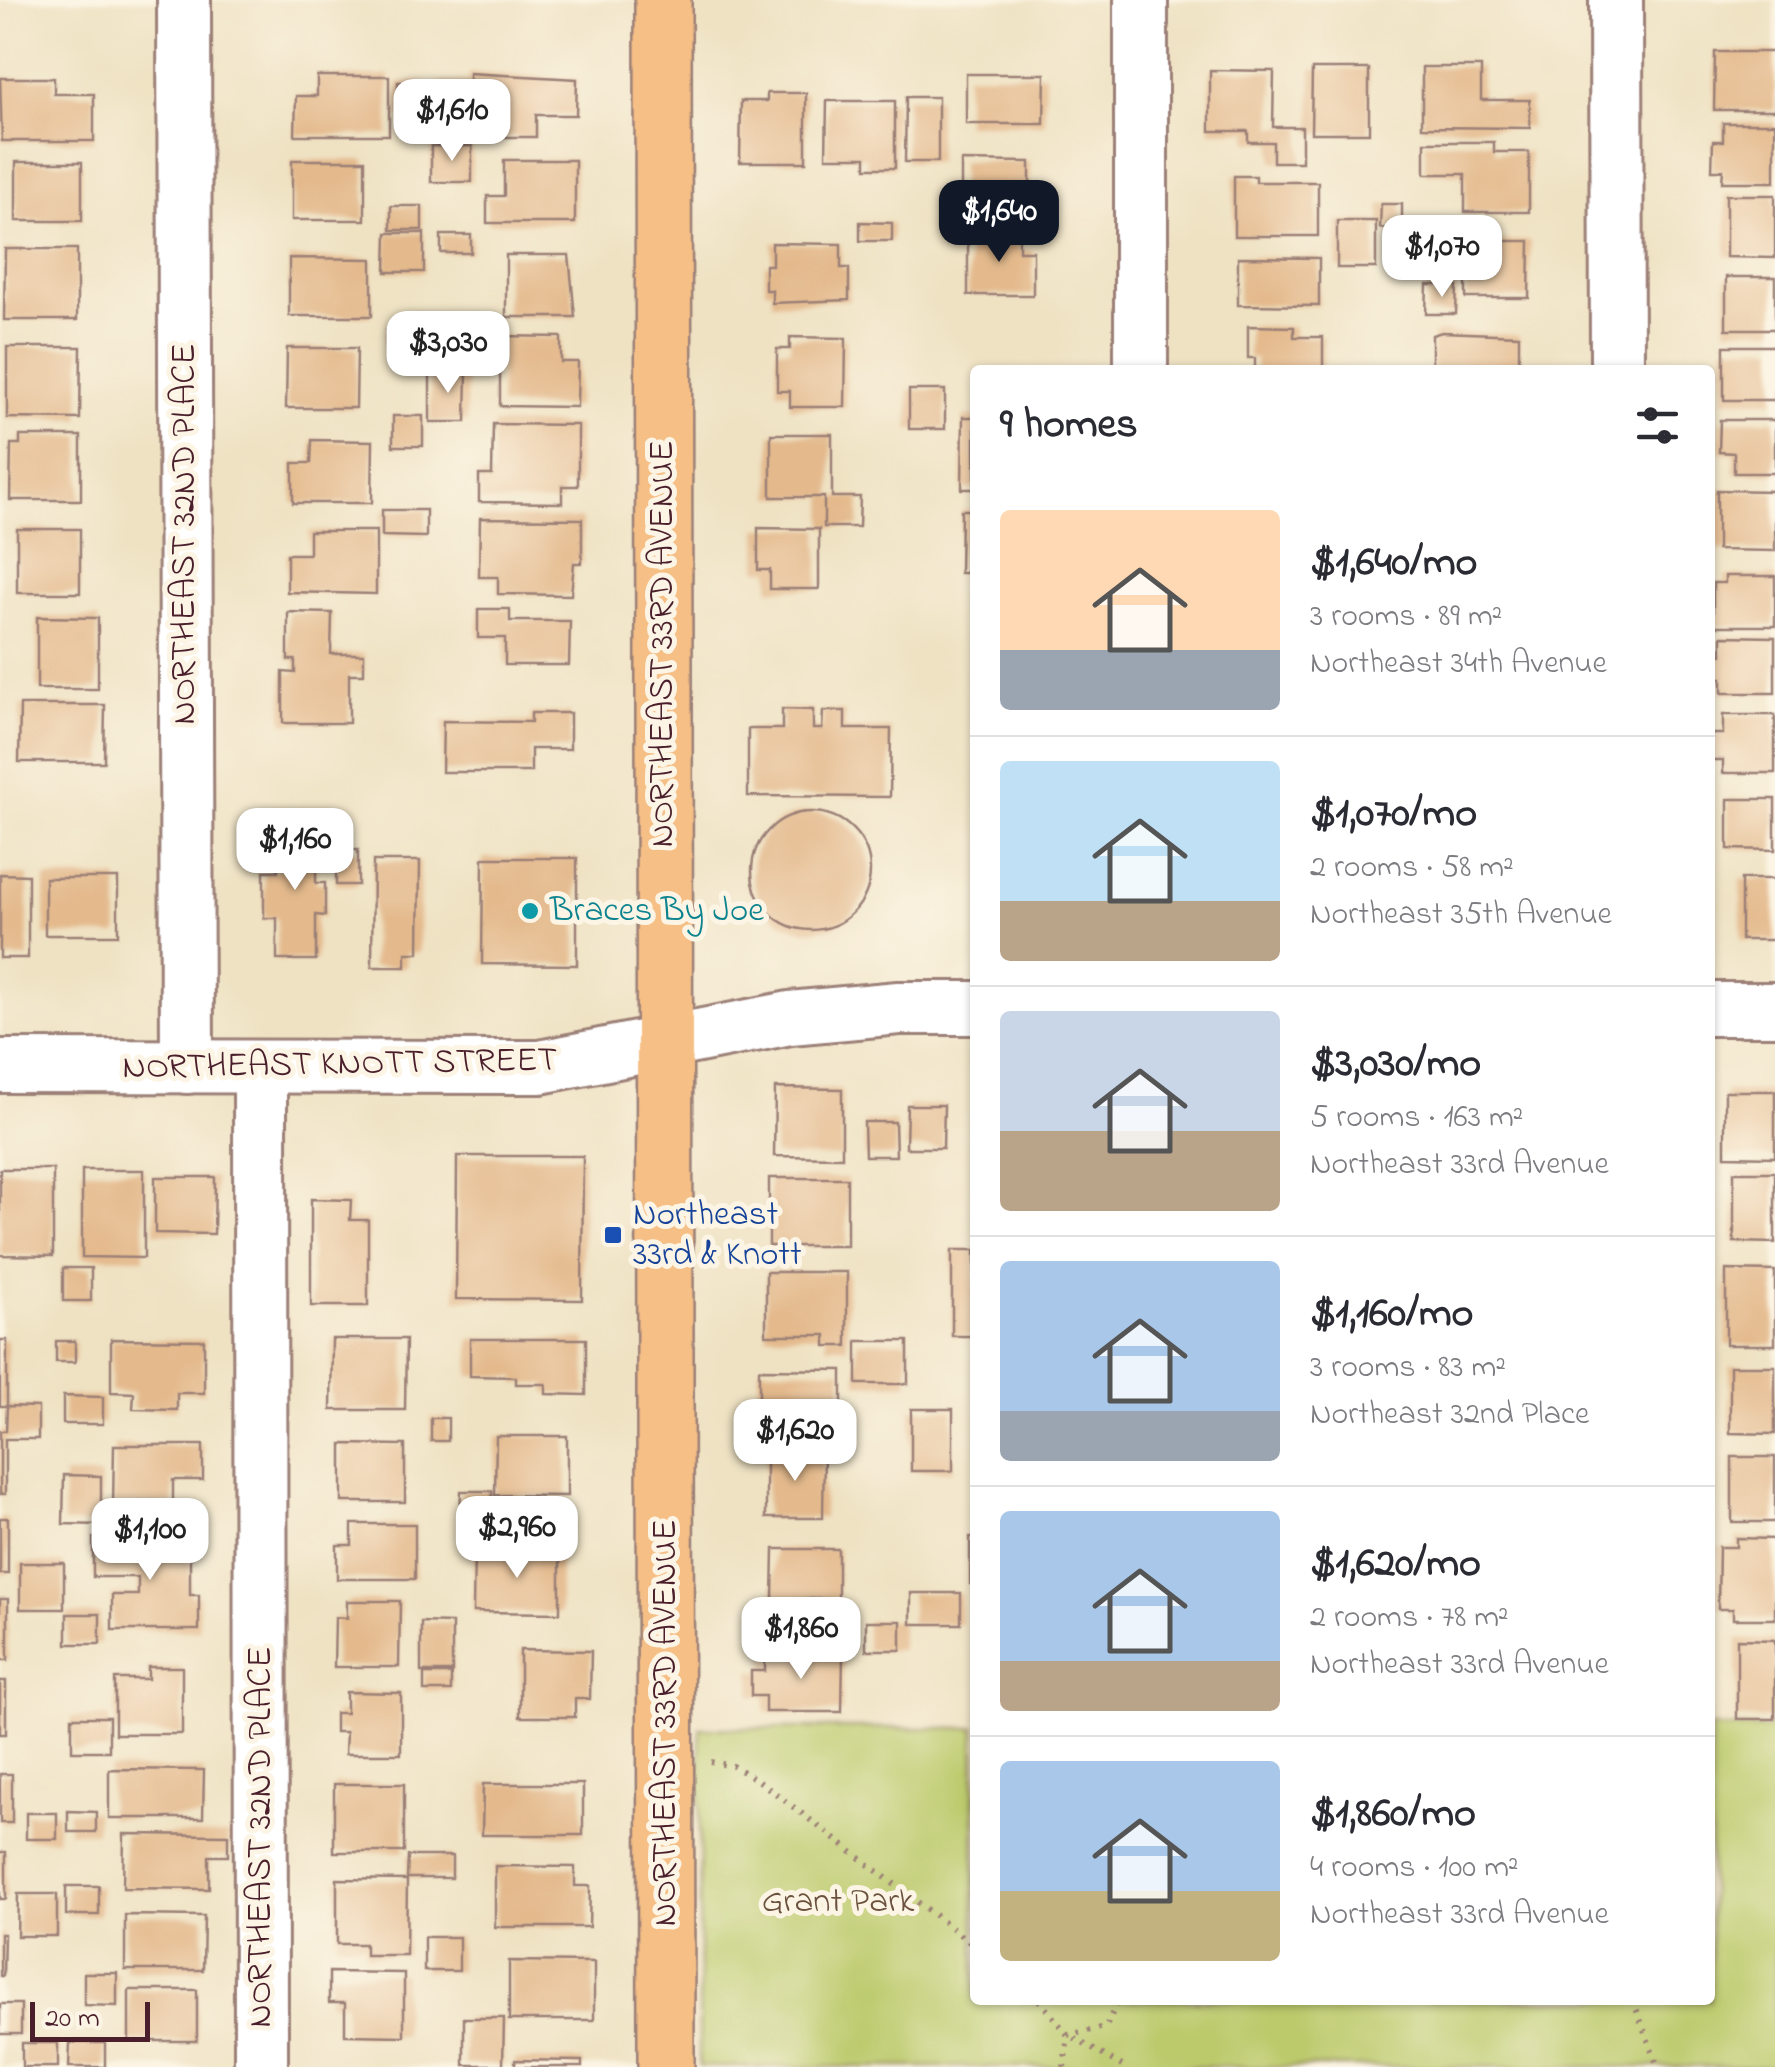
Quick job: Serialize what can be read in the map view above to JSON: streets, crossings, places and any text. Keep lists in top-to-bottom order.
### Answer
{
  "streets": {
    "main road": ["NORTHEAST 33RD AVENUE"],
    "street": ["NORTHEAST 32ND PLACE", "NORTHEAST KNOTT STREET"]
  },
  "crossings": [
    ["NORTHEAST 32ND PLACE", "NORTHEAST KNOTT STREET"],
    ["NORTHEAST 33RD AVENUE", "NORTHEAST KNOTT STREET"]
  ],
  "parks": ["Grant Park"],
  "places": {
    "other": ["Braces By Joe"],
    "transit": ["Northeast 33rd & Knott"]
  },
  "scale_bar": "20 m",
  "page": {
    "price": [
      "$1,610",
      "$1,640",
      "$1,070",
      "$3,030",
      "$1,160",
      "$1,620",
      "$2,960",
      "$1,100",
      "$1,860"
    ],
    "heading": "9 homes",
    "list": [
      {
        "name": "$1,640/mo",
        "note": "3 rooms · 89 m² · Northeast 34th Avenue"
      },
      {
        "name": "$1,070/mo",
        "note": "2 rooms · 58 m² · Northeast 35th Avenue"
      },
      {
        "name": "$3,030/mo",
        "note": "5 rooms · 163 m² · Northeast 33rd Avenue"
      },
      {
        "name": "$1,160/mo",
        "note": "3 rooms · 83 m² · Northeast 32nd Place"
      },
      {
        "name": "$1,620/mo",
        "note": "2 rooms · 78 m² · Northeast 33rd Avenue"
      },
      {
        "name": "$1,860/mo",
        "note": "4 rooms · 100 m² · Northeast 33rd Avenue"
      }
    ],
    "scale": "20 m"
  }
}
